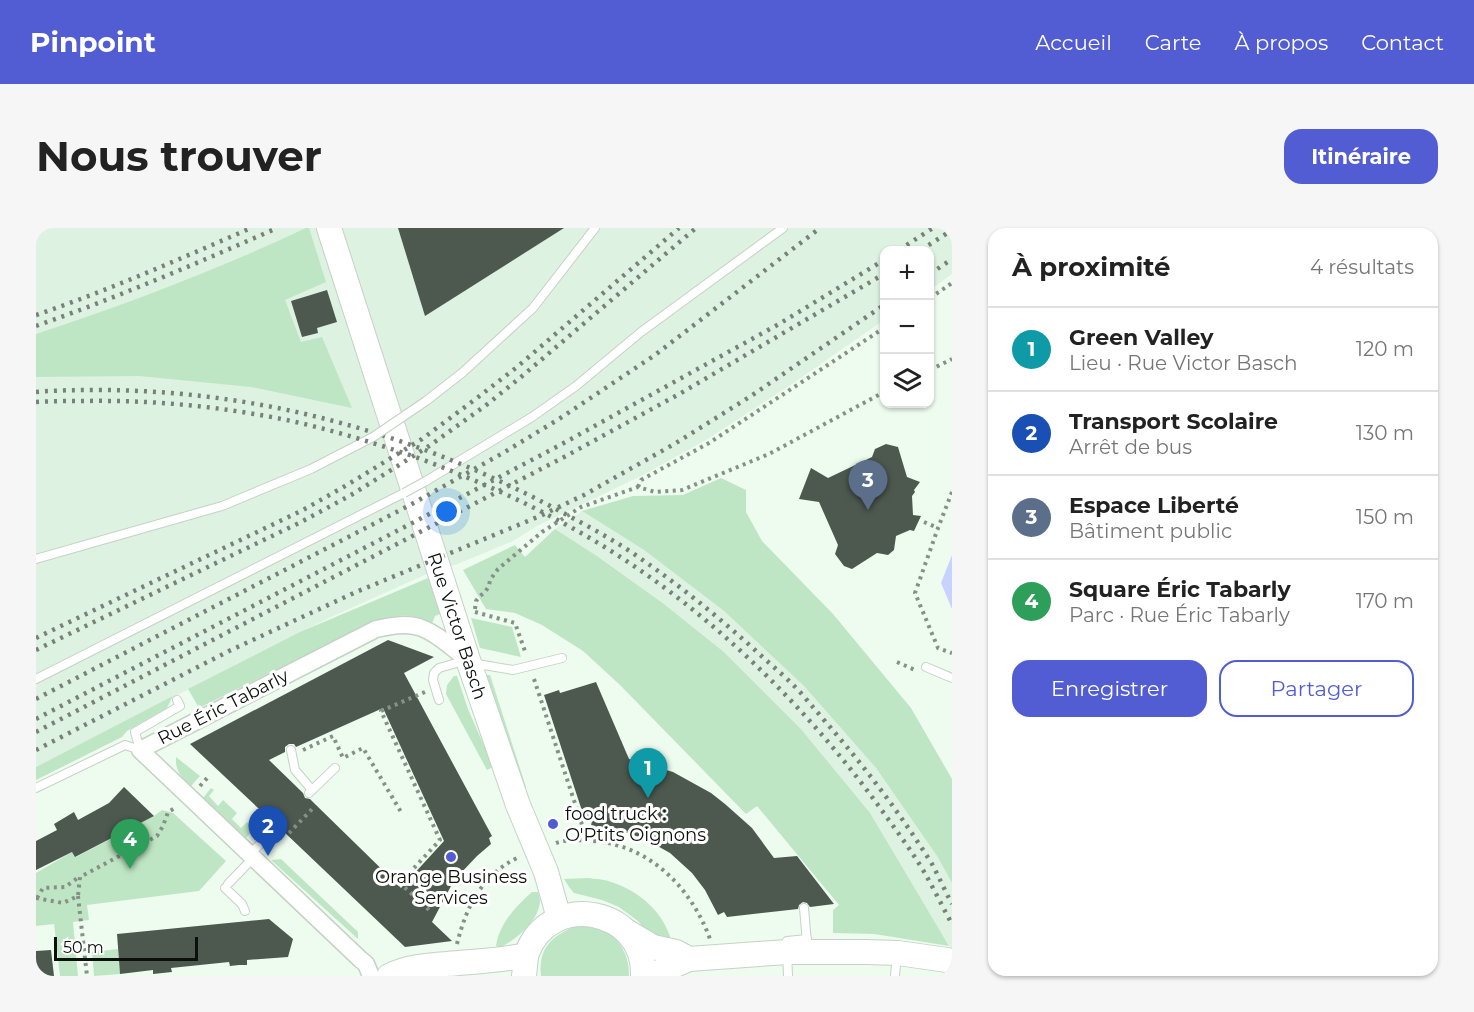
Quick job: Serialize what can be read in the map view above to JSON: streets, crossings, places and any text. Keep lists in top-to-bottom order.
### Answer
{
  "streets": {
    "street": ["Rue Victor Basch", "Rue Éric Tabarly"]
  },
  "crossings": [
    ["Rue Victor Basch", "Rue Éric Tabarly"]
  ],
  "places": ["food truck : O'Ptits Oignons", "Orange Business Services"],
  "scale_bar": "50 m",
  "page": {
    "header": "Pinpoint",
    "nav": [
      "Accueil",
      "Carte",
      "À propos",
      "Contact"
    ],
    "buttons": [
      "Itinéraire",
      ["Enregistrer", "Partager"]
    ],
    "title": "Nous trouver",
    "heading": ["À proximité", "4 résultats"],
    "map_buttons": ["+", "−"],
    "list": [
      {
        "mark": "1",
        "name": "Green Valley",
        "note": "Lieu · Rue Victor Basch",
        "value": "120 m"
      },
      {
        "mark": "2",
        "name": "Transport Scolaire",
        "note": "Arrêt de bus",
        "value": "130 m"
      },
      {
        "mark": "3",
        "name": "Espace Liberté",
        "note": "Bâtiment public",
        "value": "150 m"
      },
      {
        "mark": "4",
        "name": "Square Éric Tabarly",
        "note": "Parc · Rue Éric Tabarly",
        "value": "170 m"
      }
    ],
    "pins": [
      "3",
      "1",
      "2",
      "4"
    ],
    "scale": "50 m"
  }
}
